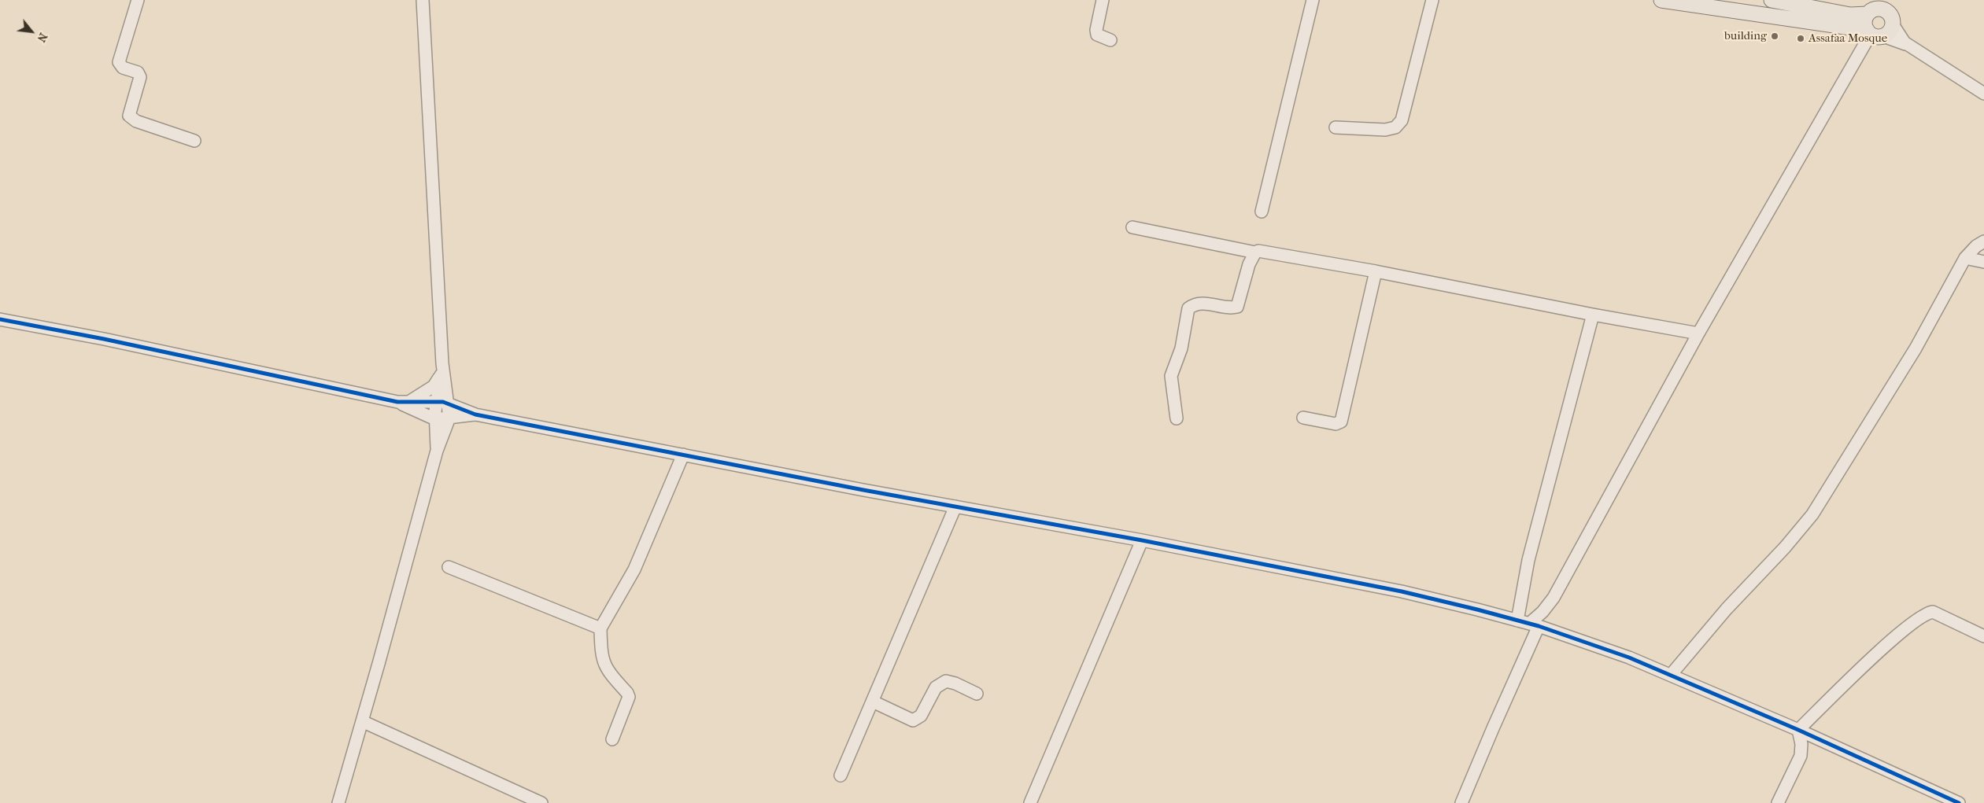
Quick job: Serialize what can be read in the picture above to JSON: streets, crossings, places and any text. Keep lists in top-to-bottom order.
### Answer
{
  "places": ["building", "Assafaa Mosque"],
  "north": "bottom right"
}
